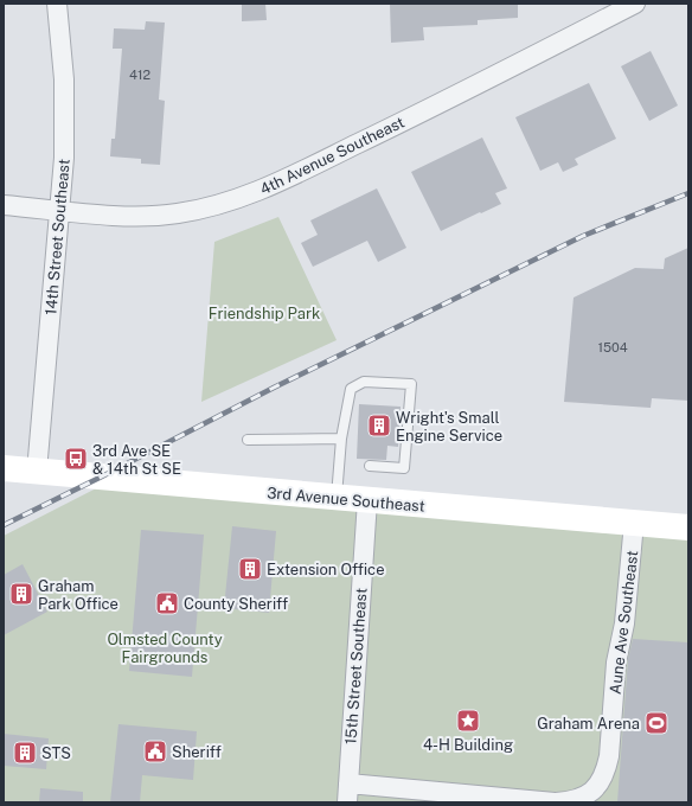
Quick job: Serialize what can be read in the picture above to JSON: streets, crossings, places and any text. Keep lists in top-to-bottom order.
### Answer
{
  "streets": {
    "main road": ["3rd Avenue Southeast"],
    "street": [
      "4th Avenue Southeast",
      "14th Street Southeast",
      "Aune Ave Southeast",
      "15th Street Southeast"
    ]
  },
  "crossings": [
    ["4th Avenue Southeast", "14th Street Southeast"],
    ["14th Street Southeast", "3rd Avenue Southeast"],
    ["3rd Avenue Southeast", "Aune Ave Southeast"],
    ["3rd Avenue Southeast", "15th Street Southeast"],
    ["Aune Ave Southeast", "15th Street Southeast"]
  ],
  "parks": ["Friendship Park", "Olmsted County Fairgrounds"],
  "places": {
    "building": [
      "Wright's Small Engine Service",
      "Extension Office",
      "Graham Park Office",
      "STS"
    ],
    "bus stop": ["3rd Ave SE & 14th St SE"],
    "public building": ["County Sheriff", "Sheriff"],
    "place": ["4-H Building"],
    "sports": ["Graham Arena"]
  },
  "house_numbers": ["412", "1504"]
}
